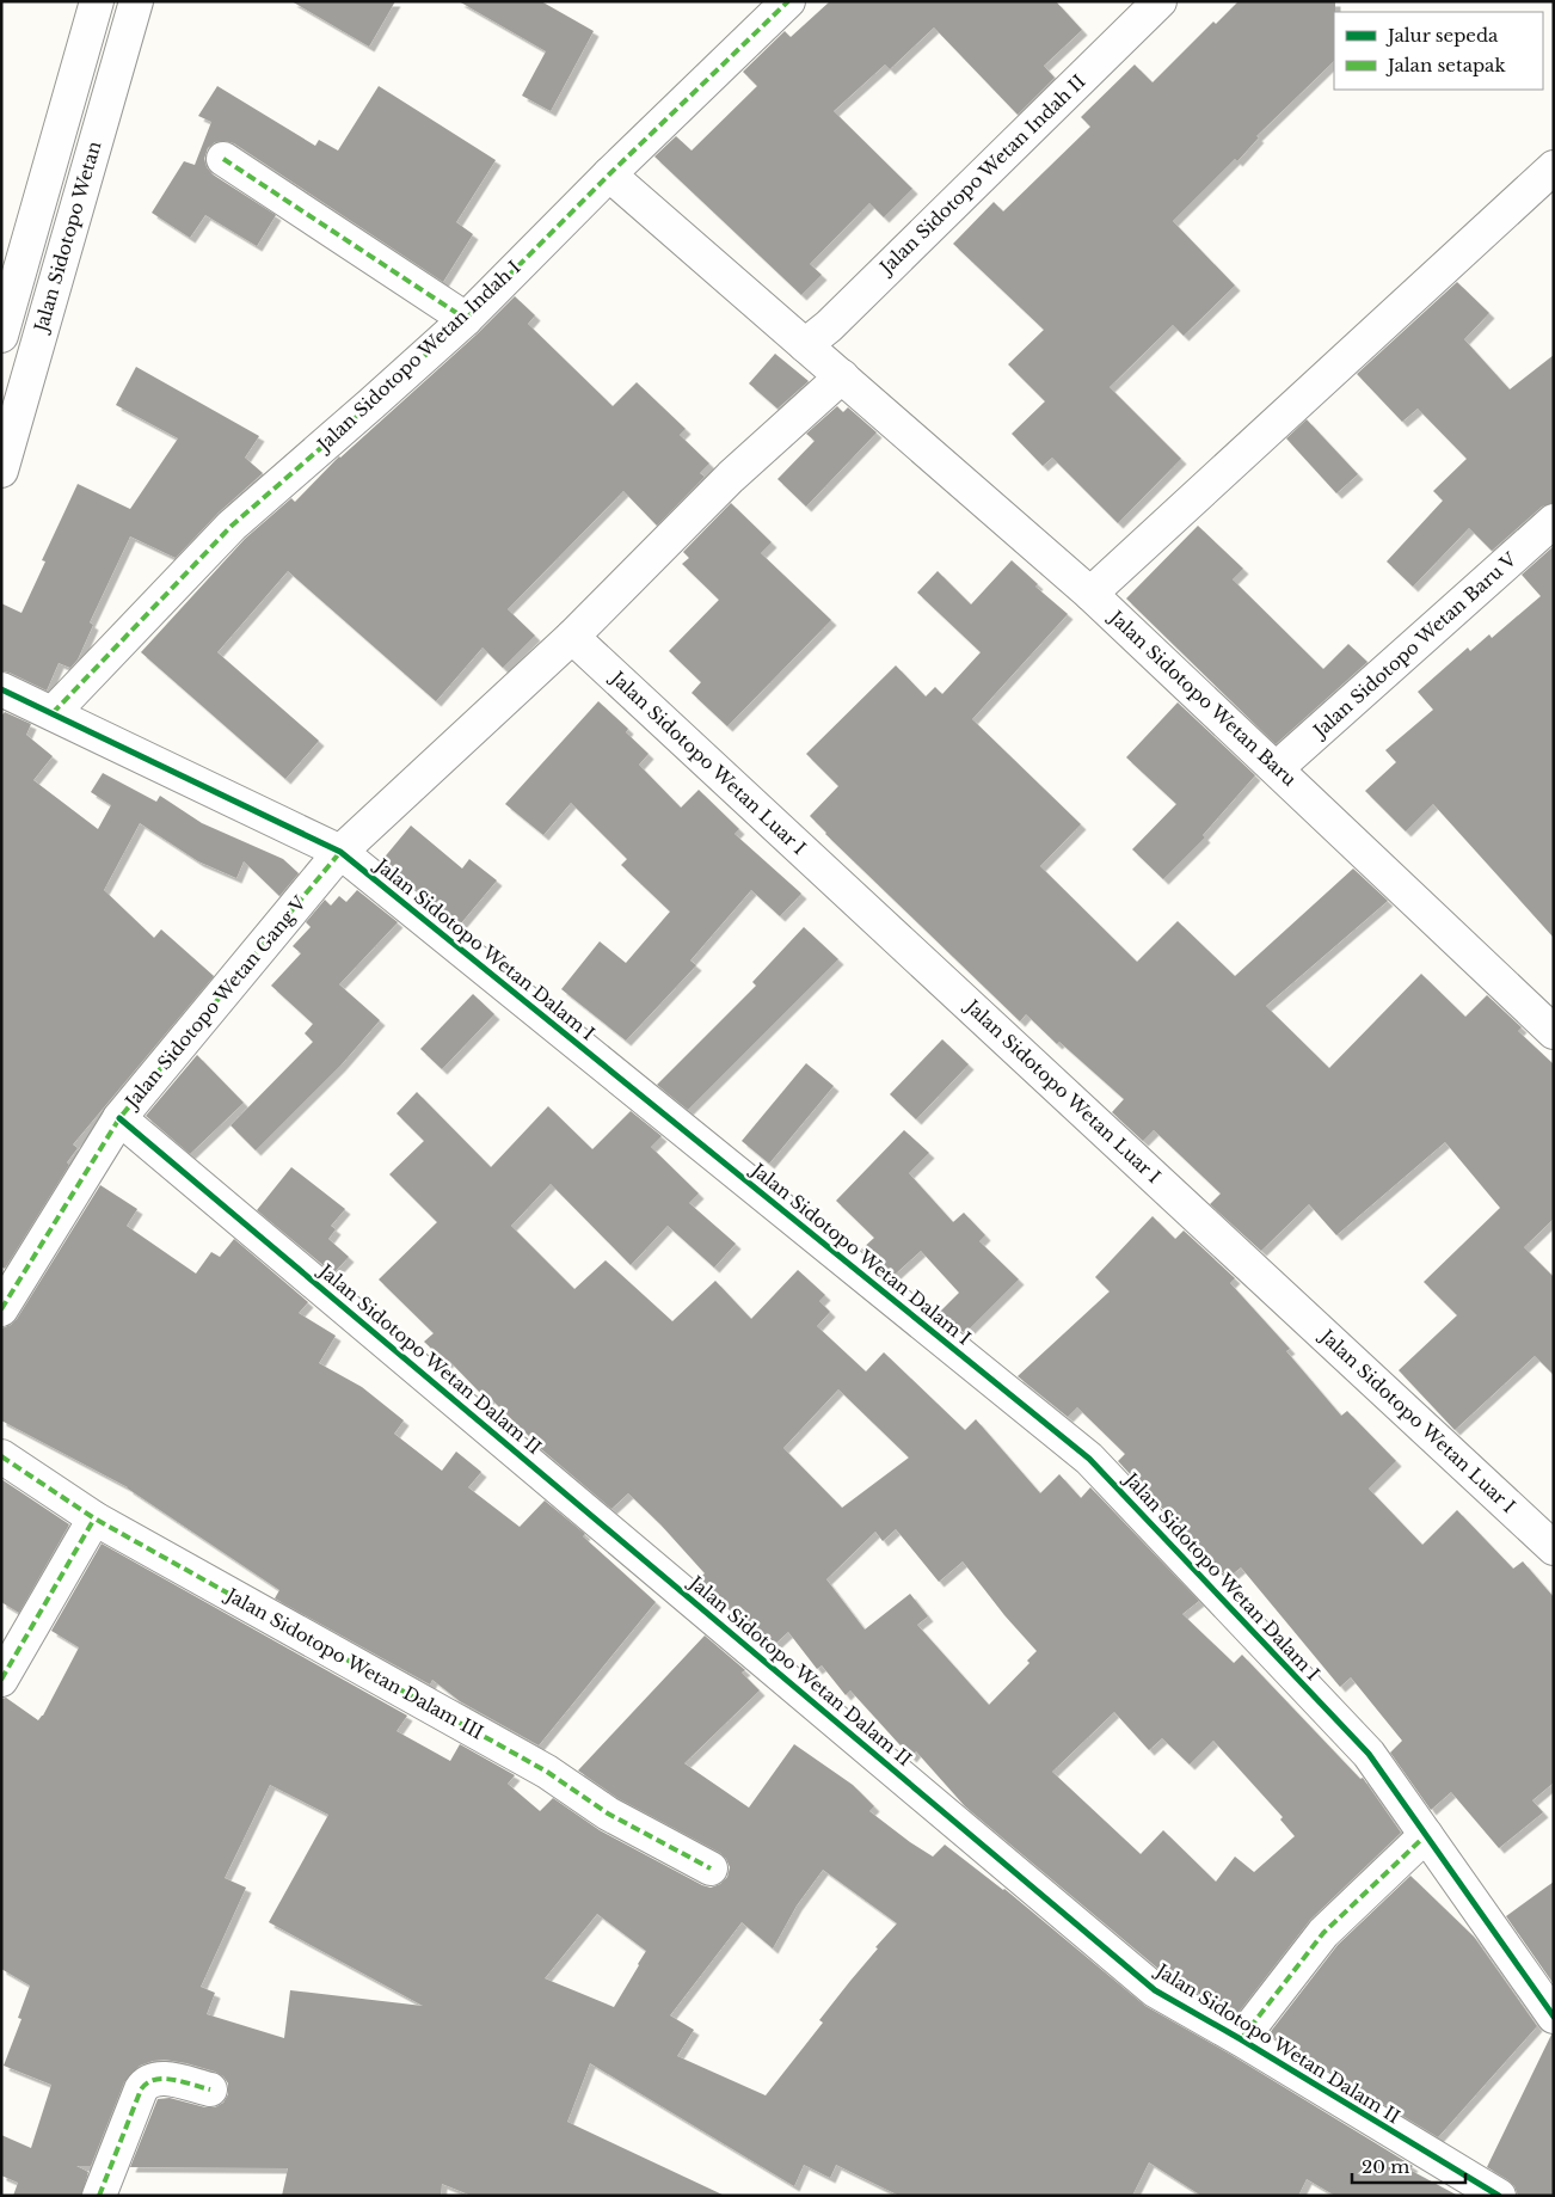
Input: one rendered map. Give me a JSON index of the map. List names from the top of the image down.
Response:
{
  "streets": {
    "street": [
      "Jalan Sidotopo Wetan Indah II",
      "Jalan Sidotopo Wetan",
      "Jalan Sidotopo Wetan Indah I",
      "Jalan Sidotopo Wetan Baru V",
      "Jalan Sidotopo Wetan Baru",
      "Jalan Sidotopo Wetan Luar I",
      "Jalan Sidotopo Wetan Dalam I",
      "Jalan Sidotopo Wetan Gang V",
      "Jalan Sidotopo Wetan Dalam II",
      "Jalan Sidotopo Wetan Dalam III"
    ]
  },
  "crossings": [
    ["Jalan Sidotopo Wetan Indah II", "Jalan Sidotopo Wetan Baru"],
    ["Jalan Sidotopo Wetan Indah I", "Jalan Sidotopo Wetan Baru"],
    ["Jalan Sidotopo Wetan Indah I", "Jalan Sidotopo Wetan Dalam I"],
    ["Jalan Sidotopo Wetan Baru V", "Jalan Sidotopo Wetan Baru"],
    ["Jalan Sidotopo Wetan Baru", "Jalan Sidotopo Wetan Gang V"],
    ["Jalan Sidotopo Wetan Luar I", "Jalan Sidotopo Wetan Gang V"],
    ["Jalan Sidotopo Wetan Dalam I", "Jalan Sidotopo Wetan Gang V"],
    ["Jalan Sidotopo Wetan Gang V", "Jalan Sidotopo Wetan Dalam II"]
  ],
  "legend": ["Jalur sepeda", "Jalan setapak"],
  "scale_bar": "20 m"
}
